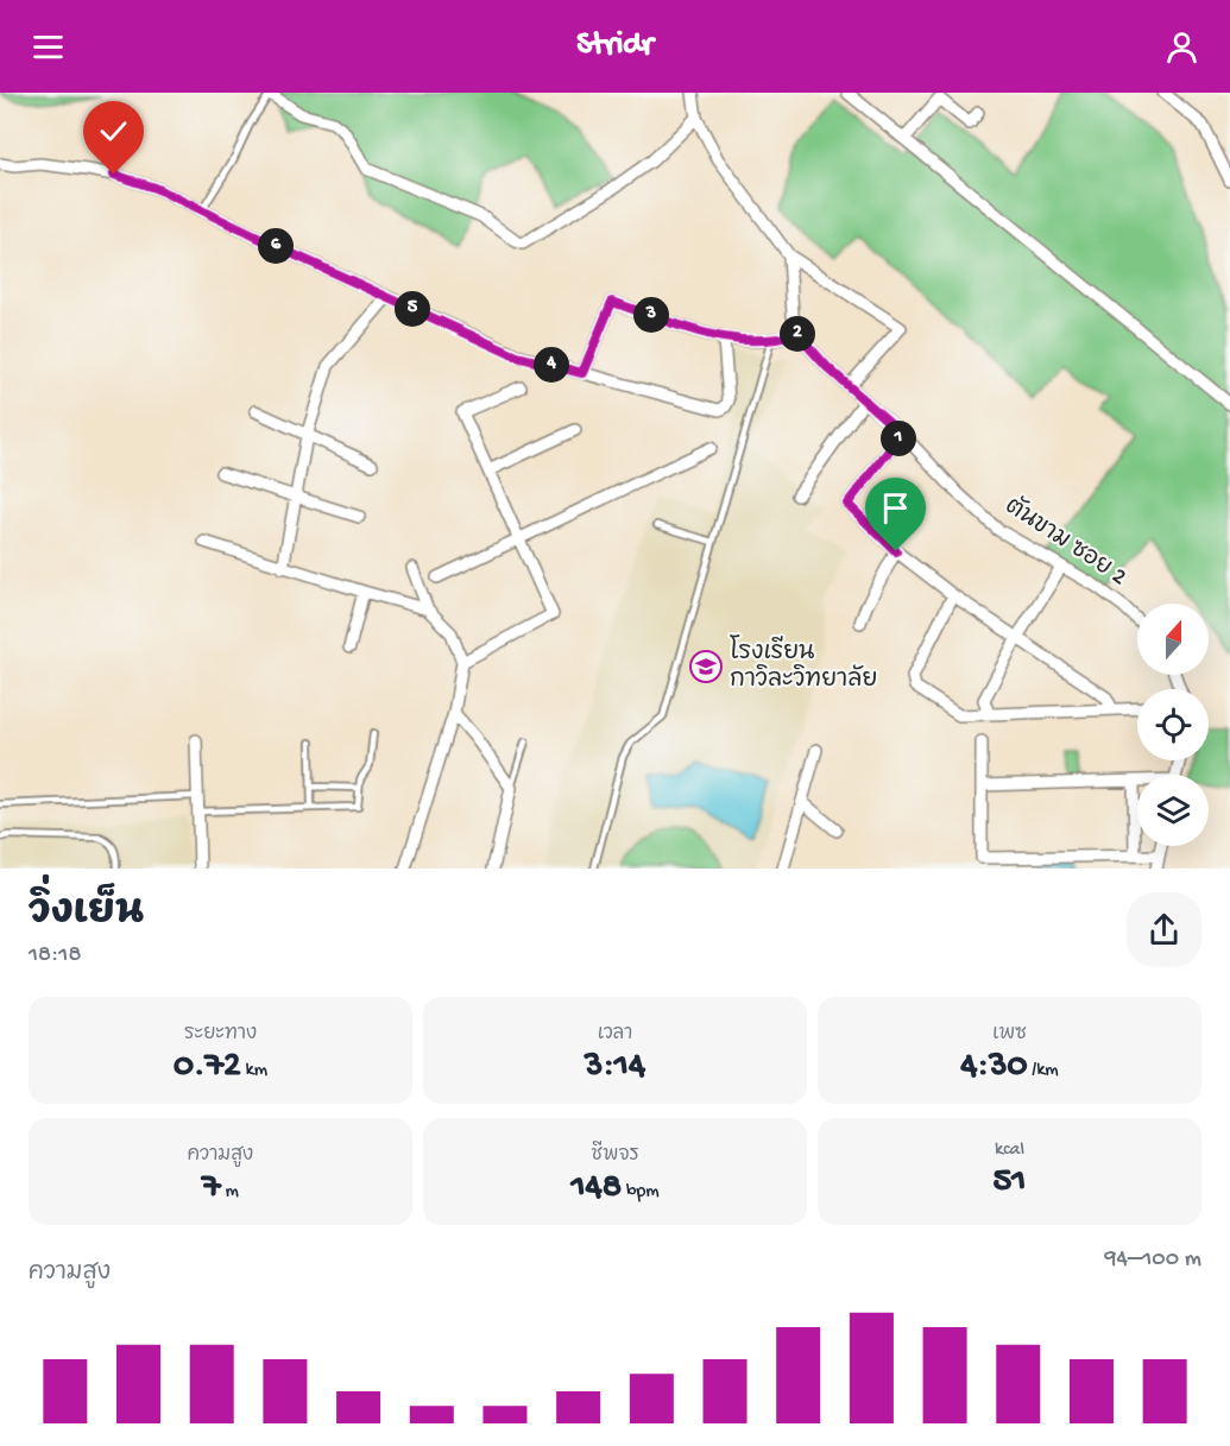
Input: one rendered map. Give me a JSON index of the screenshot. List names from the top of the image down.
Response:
{
  "streets": {
    "street": ["ตันขาม ซอย 2"]
  },
  "places": {
    "school or university": ["โรงเรียน กาวิละวิทยาลัย"]
  },
  "north": "top",
  "page": {
    "header": "Stridr",
    "pins": [
      "6",
      "5",
      "3",
      "2",
      "4",
      "1"
    ],
    "heading": ["วิ่งเย็น", "18:18"],
    "stats": [
      ["ระยะทาง", "0.72 km"],
      ["เวลา", "3:14"],
      ["เพซ", "4:30 /km"],
      ["ความสูง", "7 m"],
      ["ชีพจร", "148 bpm"],
      ["kcal", "51"]
    ],
    "chart": ["ความสูง", "94–100 m"]
  }
}
